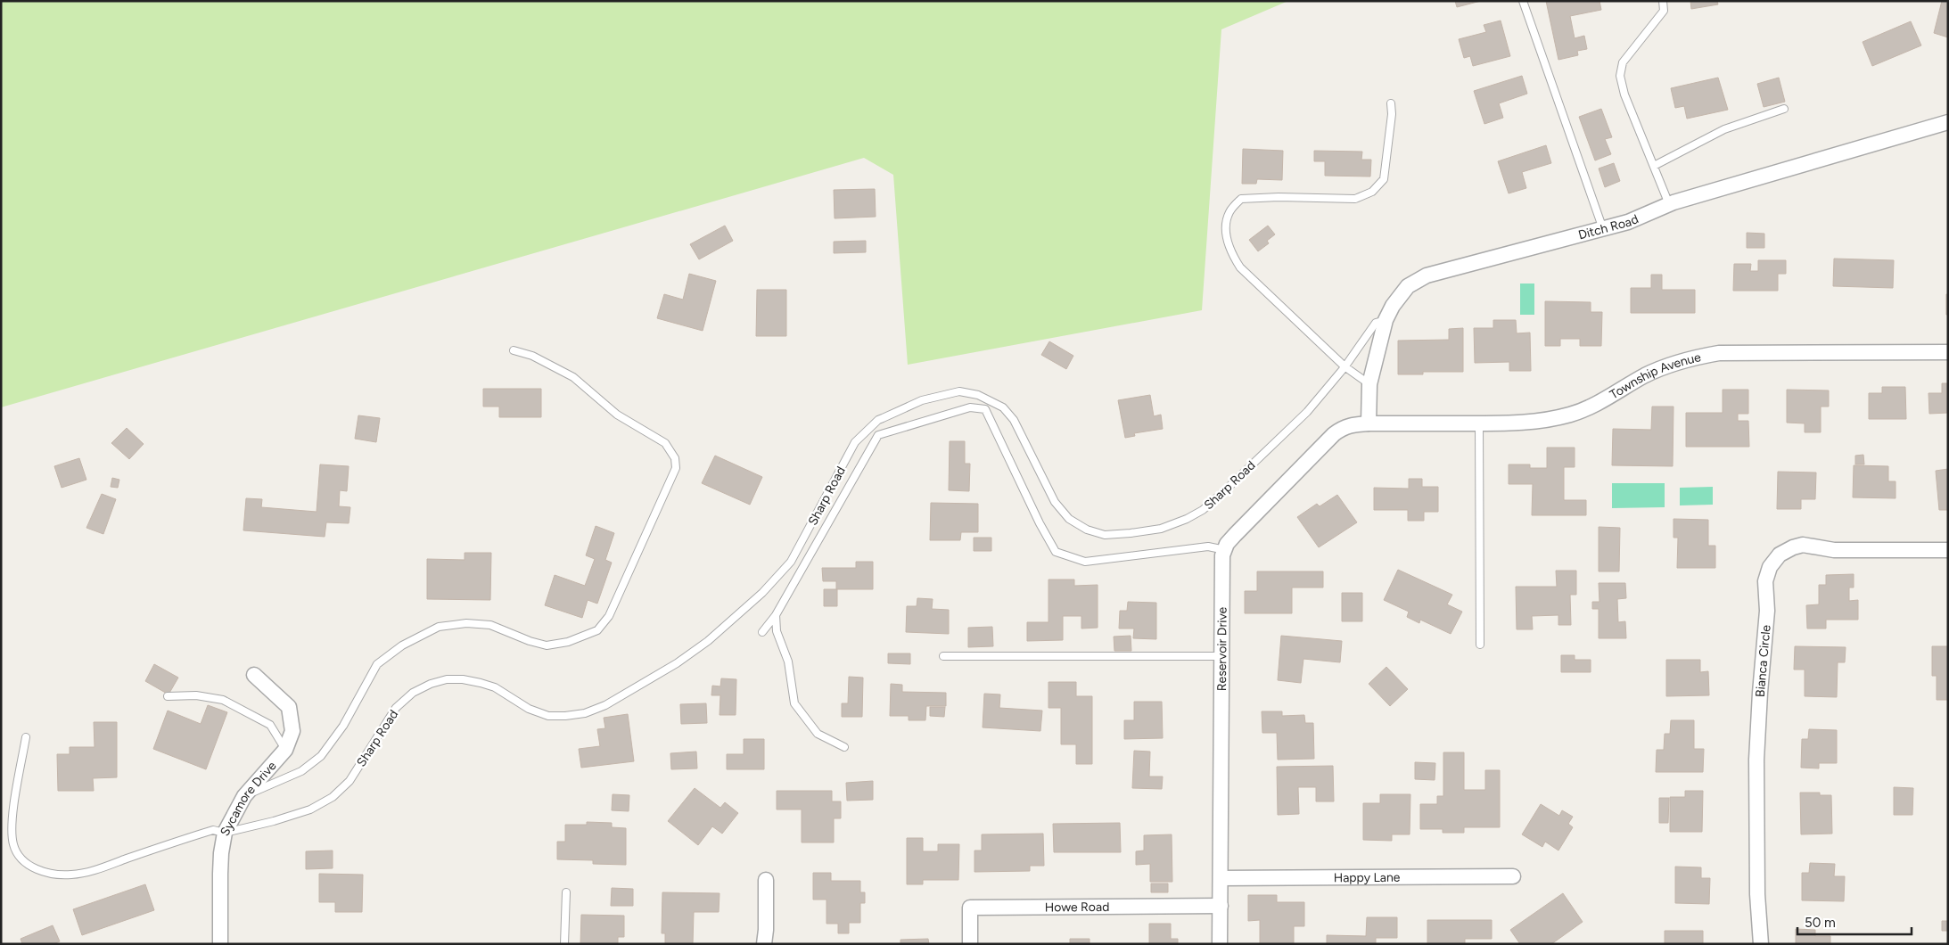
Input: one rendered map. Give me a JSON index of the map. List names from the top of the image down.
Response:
{
  "streets": {
    "street": [
      "Ditch Road",
      "Township Avenue",
      "Reservoir Drive",
      "Bianca Circle",
      "Sycamore Drive",
      "Happy Lane",
      "Howe Road"
    ],
    "lane": ["Sharp Road"]
  },
  "crossings": [
    ["Ditch Road", "Township Avenue"],
    ["Ditch Road", "Sharp Road"],
    ["Ditch Road", "Reservoir Drive"],
    ["Township Avenue", "Reservoir Drive"],
    ["Sharp Road", "Sycamore Drive"],
    ["Reservoir Drive", "Happy Lane"],
    ["Reservoir Drive", "Howe Road"]
  ],
  "scale_bar": "50 m"
}
